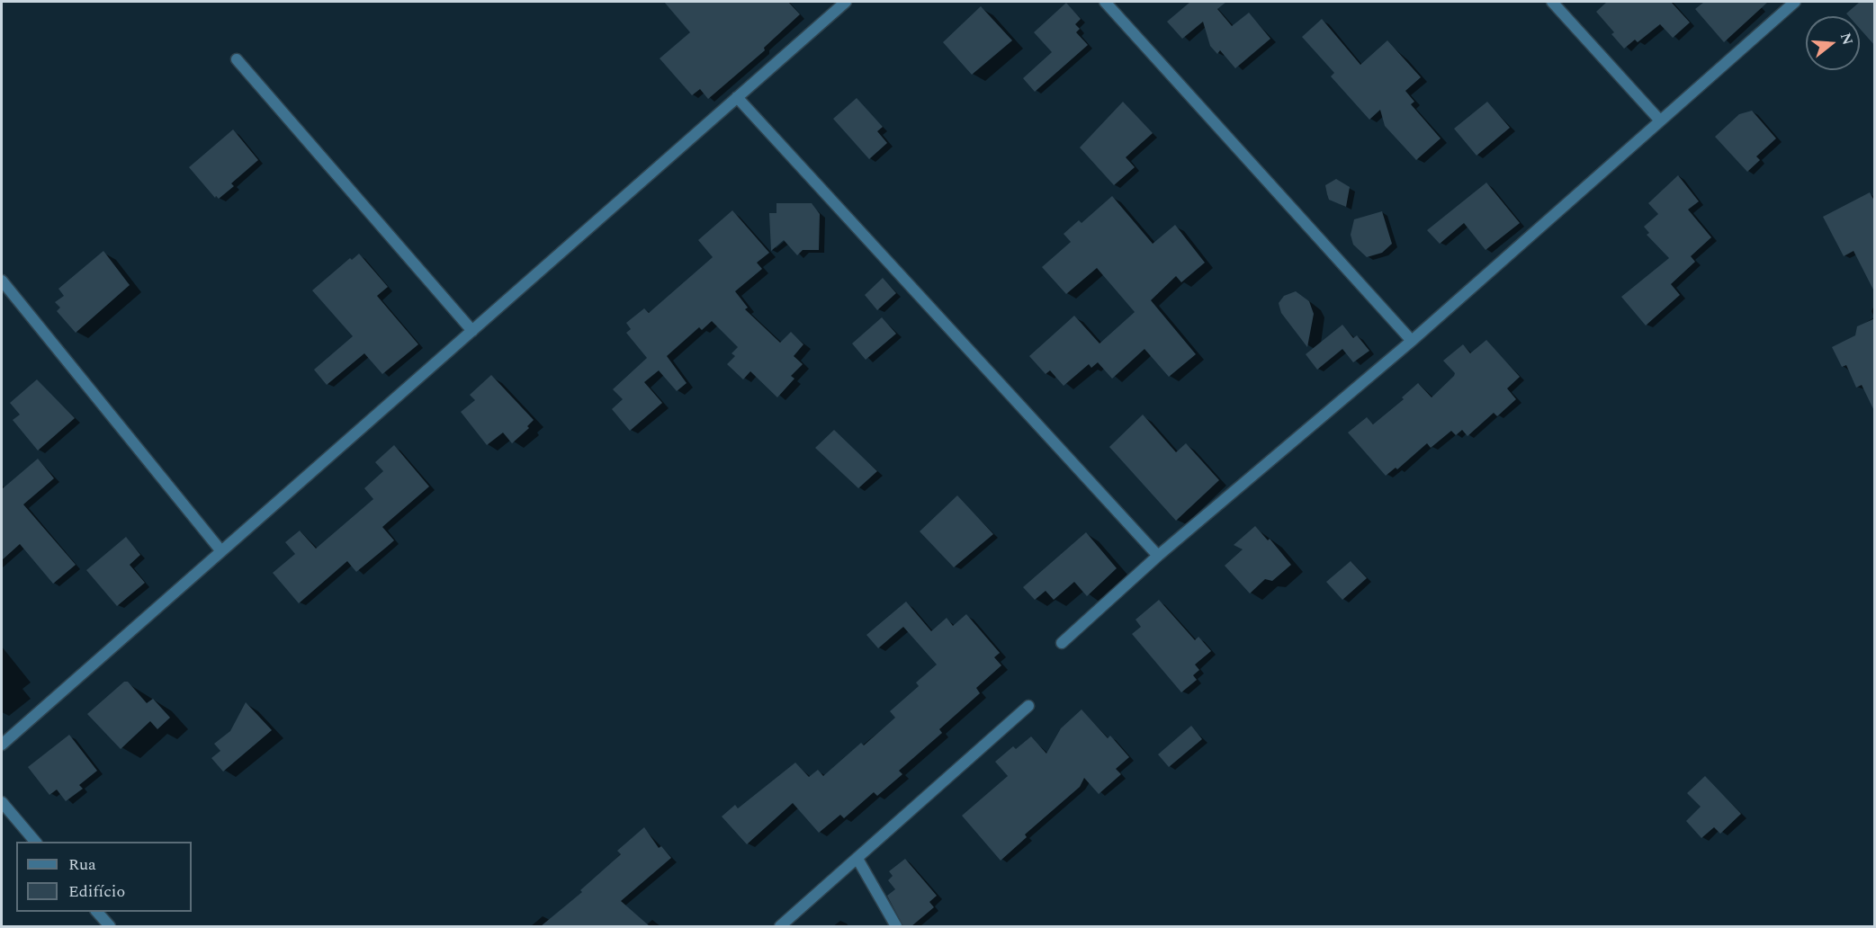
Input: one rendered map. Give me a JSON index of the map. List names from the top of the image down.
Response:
{
  "legend": ["Rua", "Edifício"],
  "north": "right"
}
